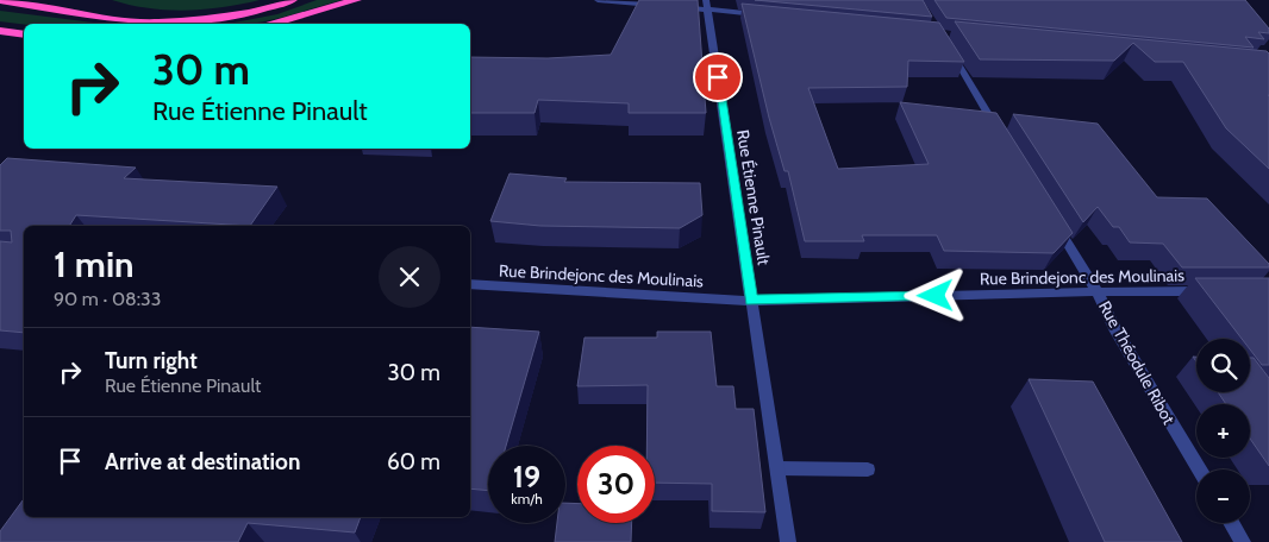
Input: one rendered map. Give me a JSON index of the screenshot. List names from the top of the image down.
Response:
{
  "streets": {
    "street": ["Rue Étienne Pinault", "Rue Brindejonc des Moulinais", "Rue Théodule Ribot"]
  },
  "crossings": [
    ["Rue Étienne Pinault", "Rue Brindejonc des Moulinais"],
    ["Rue Brindejonc des Moulinais", "Rue Théodule Ribot"]
  ],
  "page": {
    "turn": ["30 m", "Rue Étienne Pinault"],
    "heading": ["1 min", "90 m · 08:33"],
    "list": [
      {
        "name": "Turn right",
        "note": "Rue Étienne Pinault",
        "value": "30 m"
      },
      {
        "name": "Arrive at destination",
        "value": "60 m"
      }
    ],
    "map_buttons": ["+", "−"],
    "speed": "19 km/h",
    "limit": "30"
  }
}
